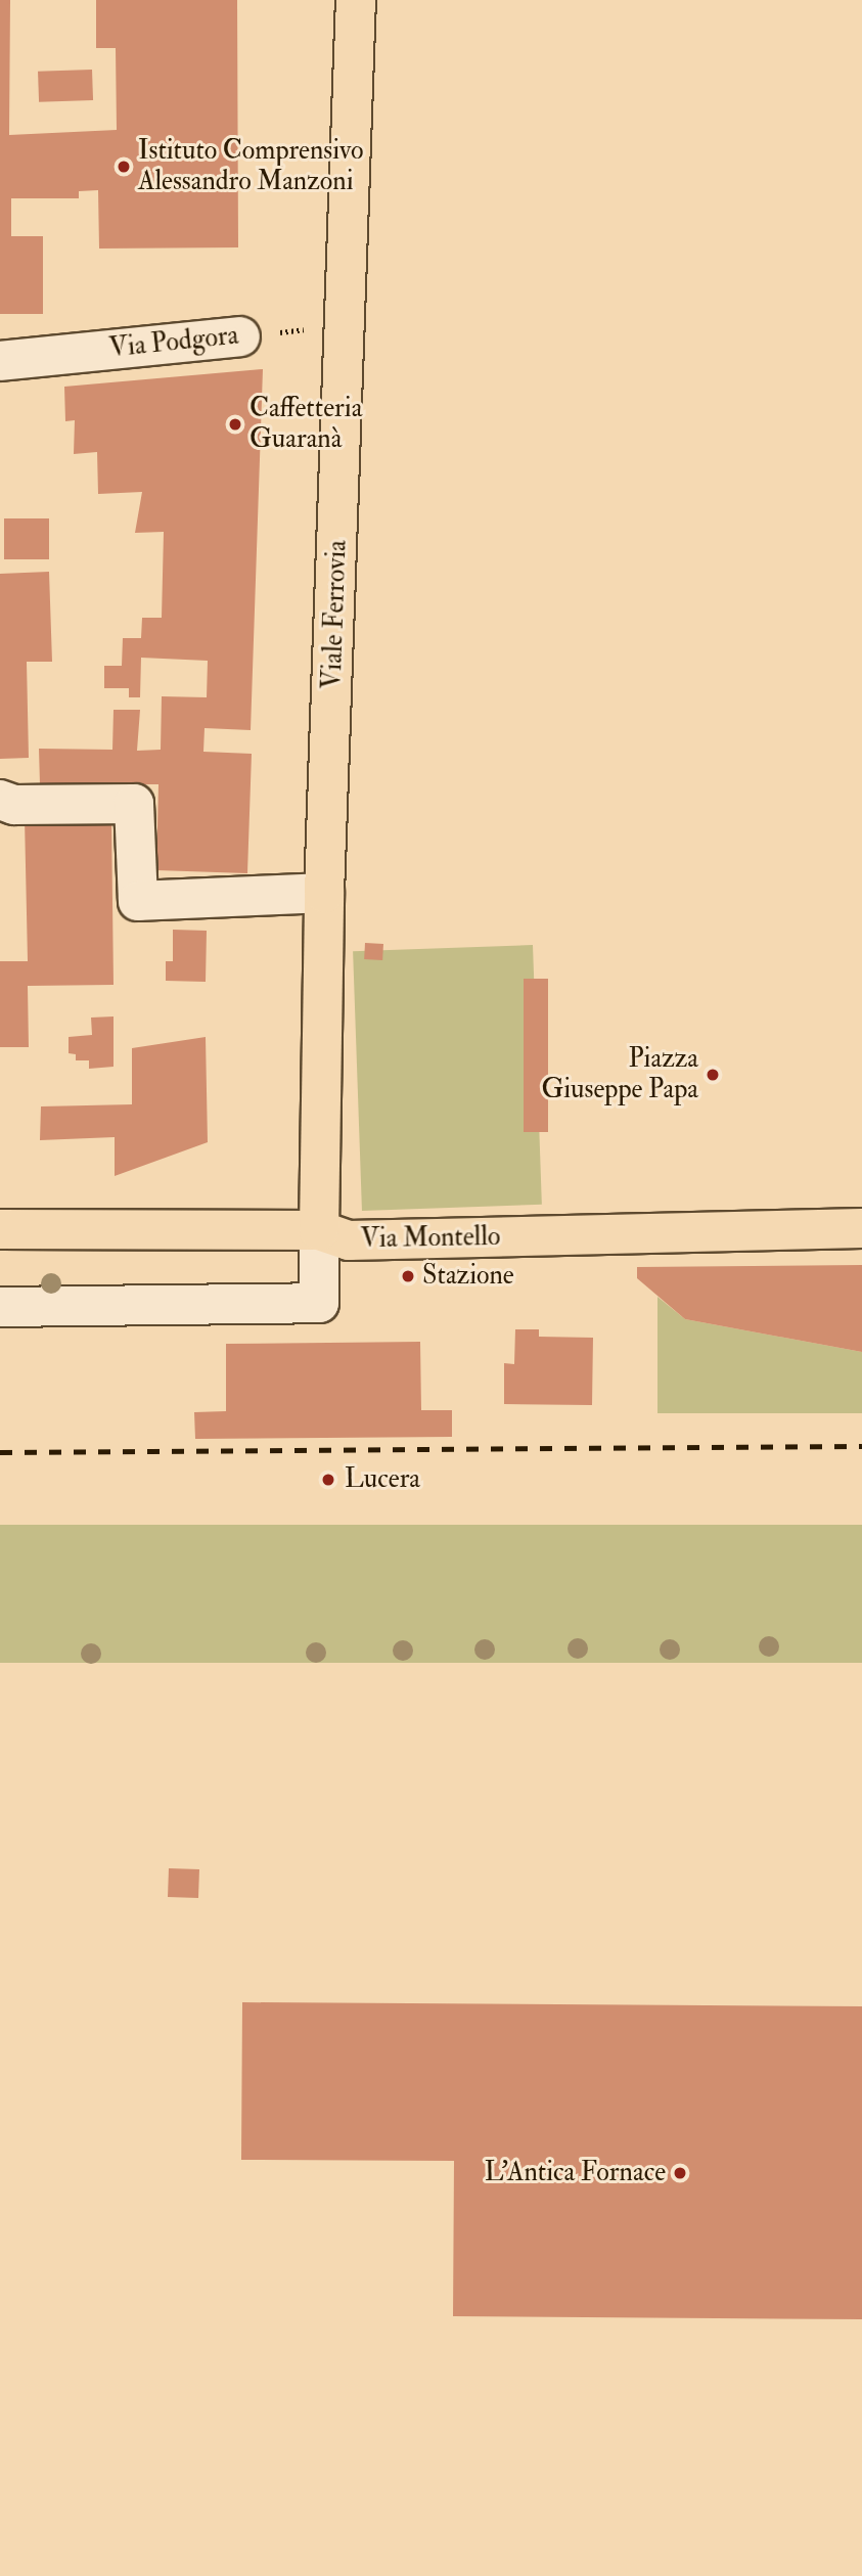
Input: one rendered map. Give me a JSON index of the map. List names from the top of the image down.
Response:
{
  "streets": {
    "main road": ["Viale Ferrovia", "Via Montello"],
    "street": ["Via Podgora"]
  },
  "crossings": [
    ["Via Podgora", "Viale Ferrovia"],
    ["Viale Ferrovia", "Via Montello"]
  ],
  "places": [
    "Istituto Comprensivo Alessandro Manzoni",
    "Caffetteria Guaranà",
    "Piazza Giuseppe Papa",
    "Stazione",
    "Lucera",
    "L'Antica Fornace"
  ]
}
